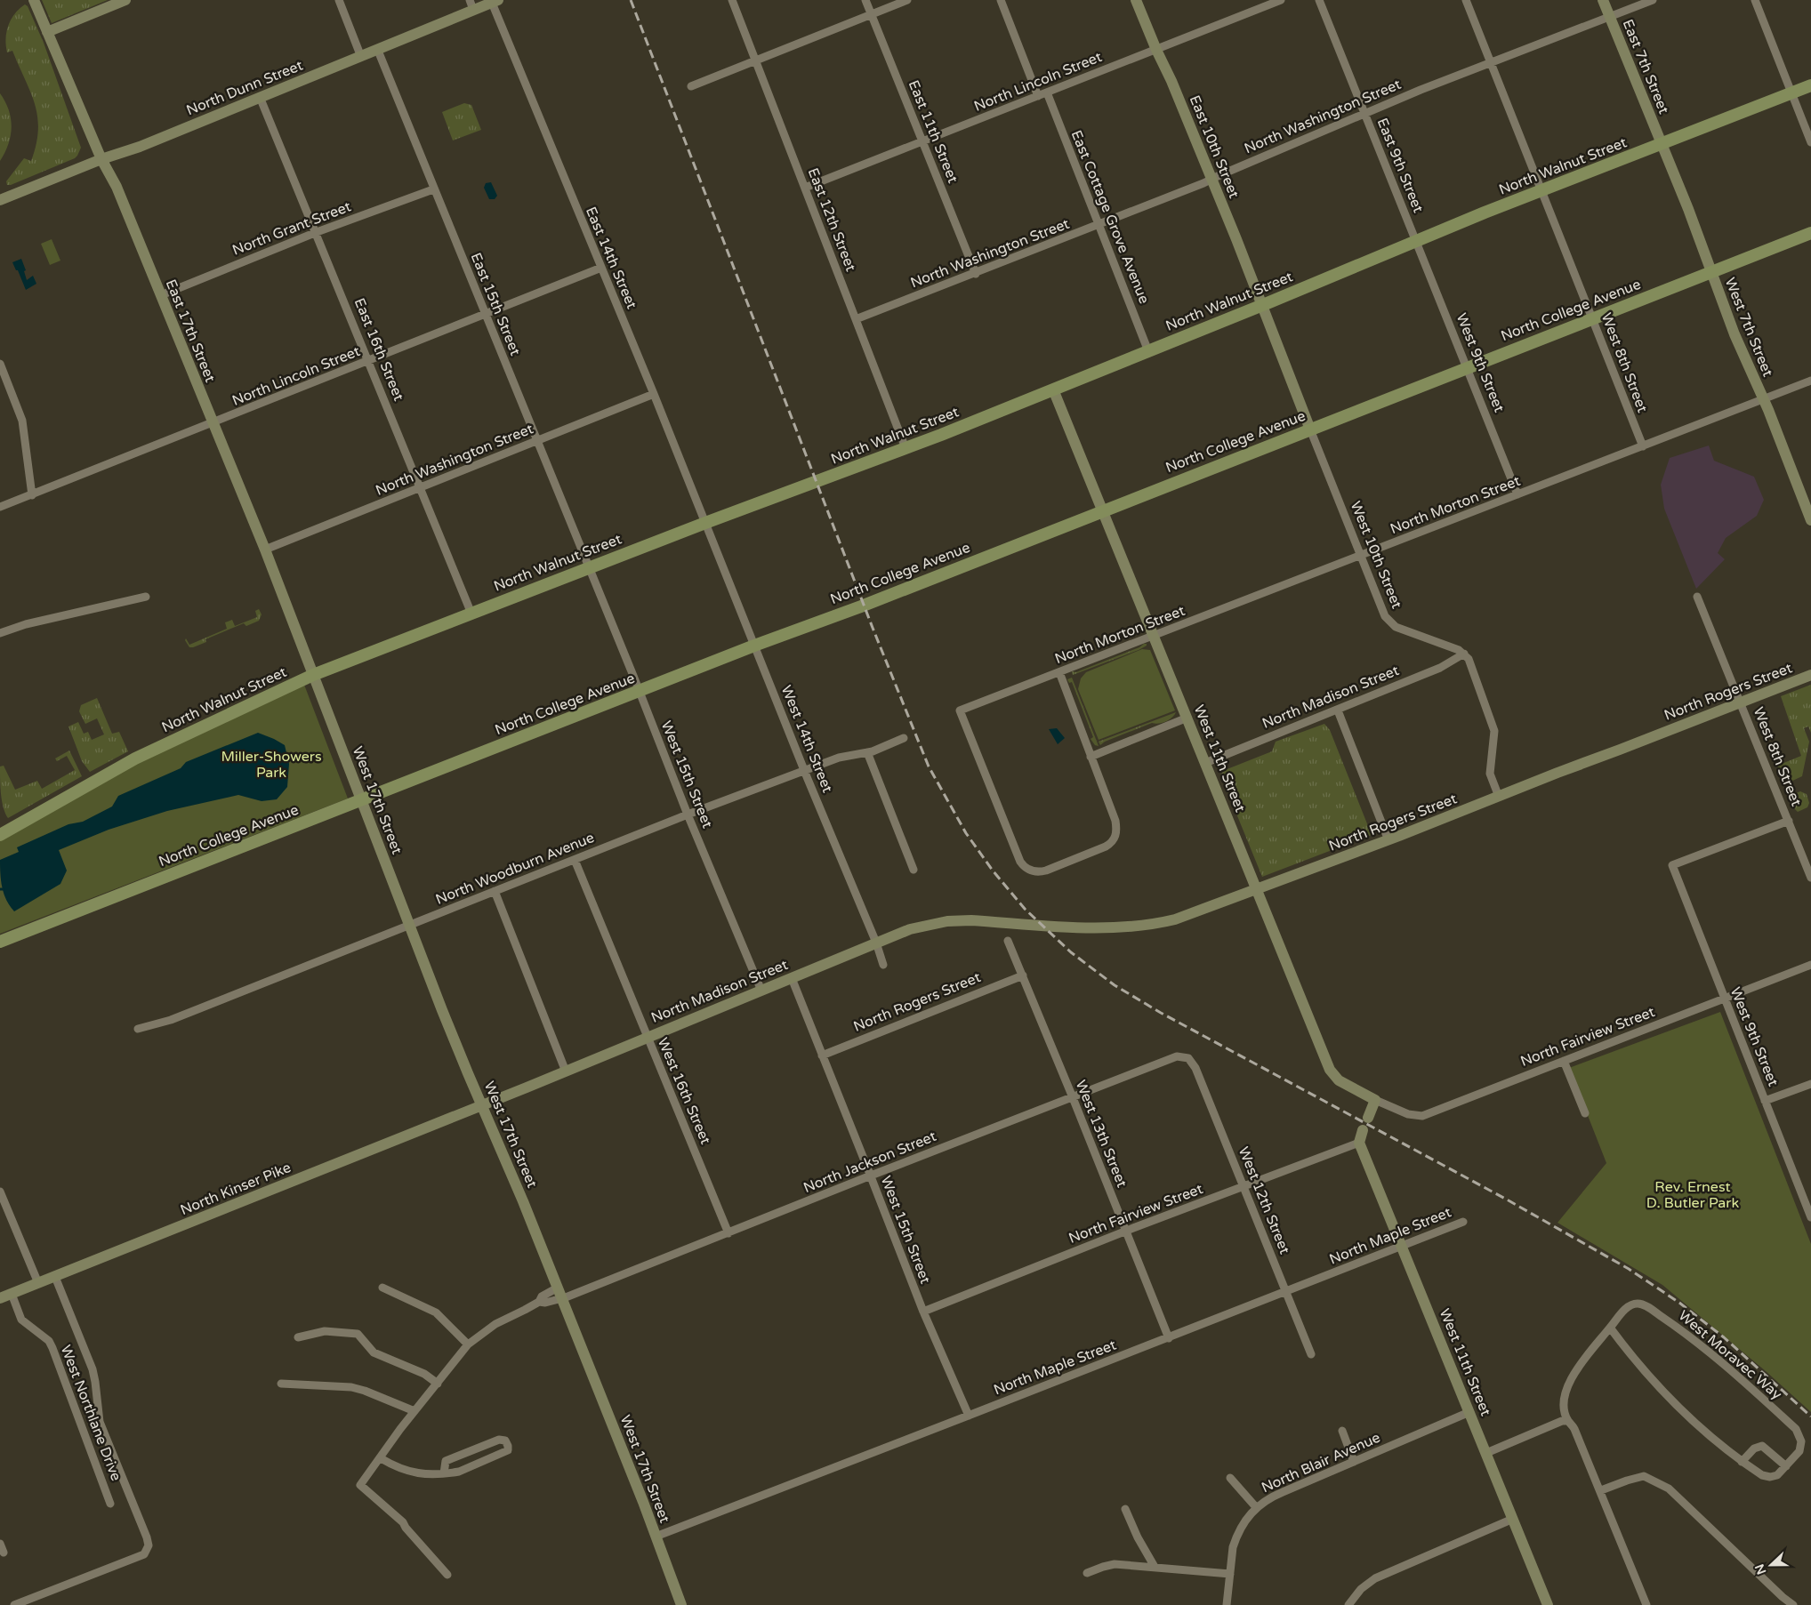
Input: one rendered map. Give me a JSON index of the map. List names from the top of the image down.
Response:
{
  "streets": {
    "main road": ["North Walnut Street", "North College Avenue"],
    "street": [
      "East 7th Street",
      "North Lincoln Street",
      "North Dunn Street",
      "North Washington Street",
      "East 11th Street",
      "East 10th Street",
      "East 9th Street",
      "East Cottage Grove Avenue",
      "East 12th Street",
      "North Grant Street",
      "East 14th Street",
      "East 15th Street",
      "West 7th Street",
      "East 17th Street",
      "East 16th Street",
      "West 9th Street",
      "West 8th Street",
      "North Morton Street",
      "West 10th Street",
      "North Rogers Street",
      "North Madison Street",
      "West 14th Street",
      "West 11th Street",
      "West 15th Street",
      "West 17th Street",
      "North Woodburn Avenue",
      "North Fairview Street",
      "West 16th Street",
      "West 13th Street",
      "North Jackson Street",
      "North Kinser Pike",
      "West 12th Street",
      "North Maple Street",
      "West Moravec Way",
      "West Northlane Drive",
      "North Blair Avenue"
    ]
  },
  "crossings": [
    ["East 7th Street", "North Washington Street"],
    ["East 7th Street", "North Walnut Street"],
    ["East 7th Street", "West 7th Street"],
    ["North Lincoln Street", "East 11th Street"],
    ["North Lincoln Street", "East 10th Street"],
    ["North Lincoln Street", "East Cottage Grove Avenue"],
    ["North Lincoln Street", "East 12th Street"],
    ["North Lincoln Street", "East 14th Street"],
    ["North Lincoln Street", "East 15th Street"],
    ["North Lincoln Street", "East 17th Street"],
    ["North Lincoln Street", "East 16th Street"],
    ["North Dunn Street", "East 14th Street"],
    ["North Dunn Street", "East 15th Street"],
    ["North Dunn Street", "East 17th Street"],
    ["North Dunn Street", "East 16th Street"],
    ["North Washington Street", "East 11th Street"],
    ["North Washington Street", "East 10th Street"],
    ["North Washington Street", "East 9th Street"],
    ["North Washington Street", "East Cottage Grove Avenue"],
    ["North Washington Street", "East 12th Street"],
    ["North Washington Street", "East 14th Street"],
    ["North Washington Street", "East 15th Street"],
    ["North Washington Street", "East 17th Street"],
    ["North Washington Street", "East 16th Street"],
    ["North Washington Street", "West 8th Street"],
    ["East 10th Street", "North Walnut Street"],
    ["East 10th Street", "West 10th Street"],
    ["East 9th Street", "North Walnut Street"],
    ["East 9th Street", "West 9th Street"],
    ["North Walnut Street", "East Cottage Grove Avenue"],
    ["North Walnut Street", "East 12th Street"],
    ["North Walnut Street", "East 14th Street"],
    ["North Walnut Street", "East 15th Street"],
    ["North Walnut Street", "West 7th Street"],
    ["North Walnut Street", "East 17th Street"],
    ["North Walnut Street", "East 16th Street"],
    ["North Walnut Street", "West 9th Street"],
    ["North Walnut Street", "West 8th Street"],
    ["North Walnut Street", "West 10th Street"],
    ["North Walnut Street", "West 14th Street"],
    ["North Walnut Street", "West 11th Street"],
    ["North Walnut Street", "West 15th Street"],
    ["North Walnut Street", "West 17th Street"],
    ["North Grant Street", "East 15th Street"],
    ["North Grant Street", "East 17th Street"],
    ["North Grant Street", "East 16th Street"],
    ["East 14th Street", "West 14th Street"],
    ["East 15th Street", "West 15th Street"],
    ["North College Avenue", "West 7th Street"],
    ["North College Avenue", "West 9th Street"],
    ["North College Avenue", "West 8th Street"],
    ["North College Avenue", "West 10th Street"],
    ["North College Avenue", "West 14th Street"],
    ["North College Avenue", "West 11th Street"],
    ["North College Avenue", "West 15th Street"],
    ["North College Avenue", "West 17th Street"],
    ["West 7th Street", "North Morton Street"],
    ["East 17th Street", "West 17th Street"],
    ["West 9th Street", "West 8th Street"],
    ["West 9th Street", "North Morton Street"],
    ["West 9th Street", "North Fairview Street"],
    ["West 8th Street", "North Morton Street"],
    ["West 8th Street", "North Rogers Street"],
    ["North Morton Street", "West 10th Street"],
    ["North Morton Street", "West 11th Street"],
    ["West 10th Street", "North Madison Street"],
    ["North Rogers Street", "North Madison Street"],
    ["North Rogers Street", "West 11th Street"],
    ["North Rogers Street", "West 15th Street"],
    ["North Rogers Street", "West 13th Street"],
    ["North Madison Street", "West 14th Street"],
    ["North Madison Street", "West 11th Street"],
    ["North Madison Street", "West 15th Street"],
    ["North Madison Street", "West 17th Street"],
    ["North Madison Street", "West 16th Street"],
    ["North Madison Street", "North Kinser Pike"],
    ["West 14th Street", "North Woodburn Avenue"],
    ["West 11th Street", "North Fairview Street"],
    ["West 11th Street", "North Maple Street"],
    ["West 11th Street", "North Blair Avenue"],
    ["West 15th Street", "North Woodburn Avenue"],
    ["West 15th Street", "North Fairview Street"],
    ["West 15th Street", "North Jackson Street"],
    ["West 15th Street", "North Maple Street"],
    ["West 17th Street", "North Woodburn Avenue"],
    ["West 17th Street", "North Jackson Street"],
    ["West 17th Street", "North Kinser Pike"],
    ["West 17th Street", "North Maple Street"],
    ["North Woodburn Avenue", "West 16th Street"],
    ["North Fairview Street", "West 13th Street"],
    ["North Fairview Street", "West 12th Street"],
    ["West 16th Street", "North Jackson Street"],
    ["West 13th Street", "North Jackson Street"],
    ["West 13th Street", "North Maple Street"],
    ["North Jackson Street", "West 12th Street"],
    ["North Kinser Pike", "West Northlane Drive"],
    ["West 12th Street", "North Maple Street"]
  ],
  "parks": ["Miller-Showers Park", "Rev. Ernest D. Butler Park"],
  "north": "left"
}
